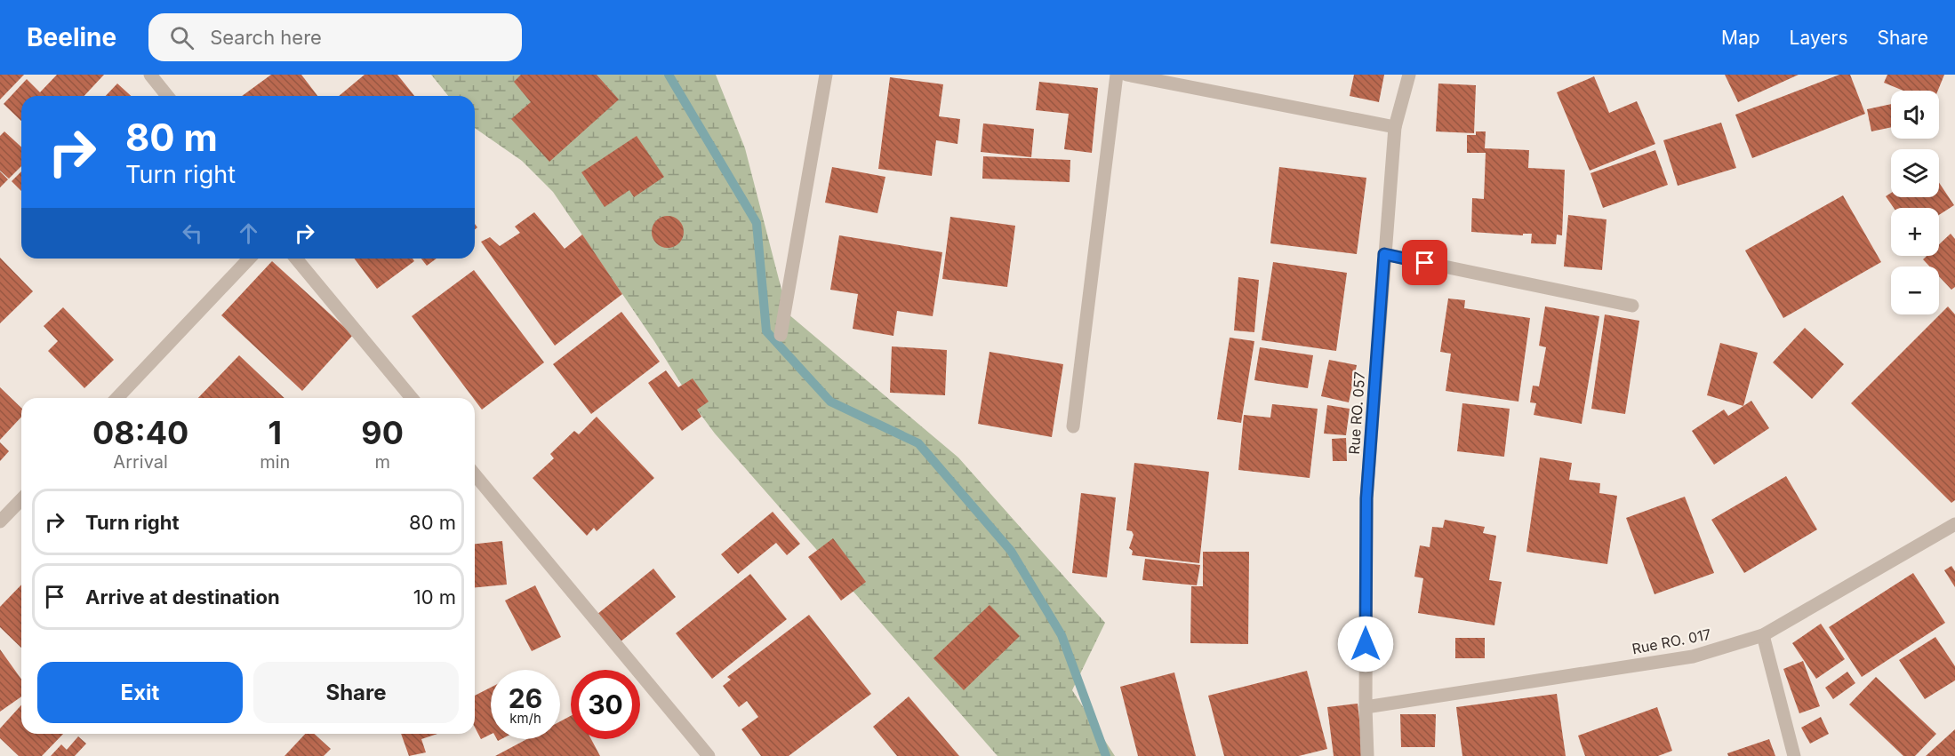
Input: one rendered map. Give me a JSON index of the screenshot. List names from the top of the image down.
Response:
{
  "streets": {
    "street": ["Rue RO. 057", "Rue RO. 017"]
  },
  "crossings": [
    ["Rue RO. 057", "Rue RO. 017"]
  ],
  "page": {
    "header": "Beeline",
    "search": "Search here",
    "nav": ["Map", "Layers", "Share"],
    "map_buttons": ["+", "−"],
    "turn": ["80 m", "Turn right"],
    "eta": [
      "08:40",
      "Arrival",
      "1",
      "min",
      "90",
      "m"
    ],
    "list": [
      {
        "name": "Turn right",
        "value": "80 m"
      },
      {
        "name": "Arrive at destination",
        "value": "10 m"
      }
    ],
    "buttons": ["Exit", "Share"],
    "speed": "26 km/h",
    "limit": "30"
  }
}
